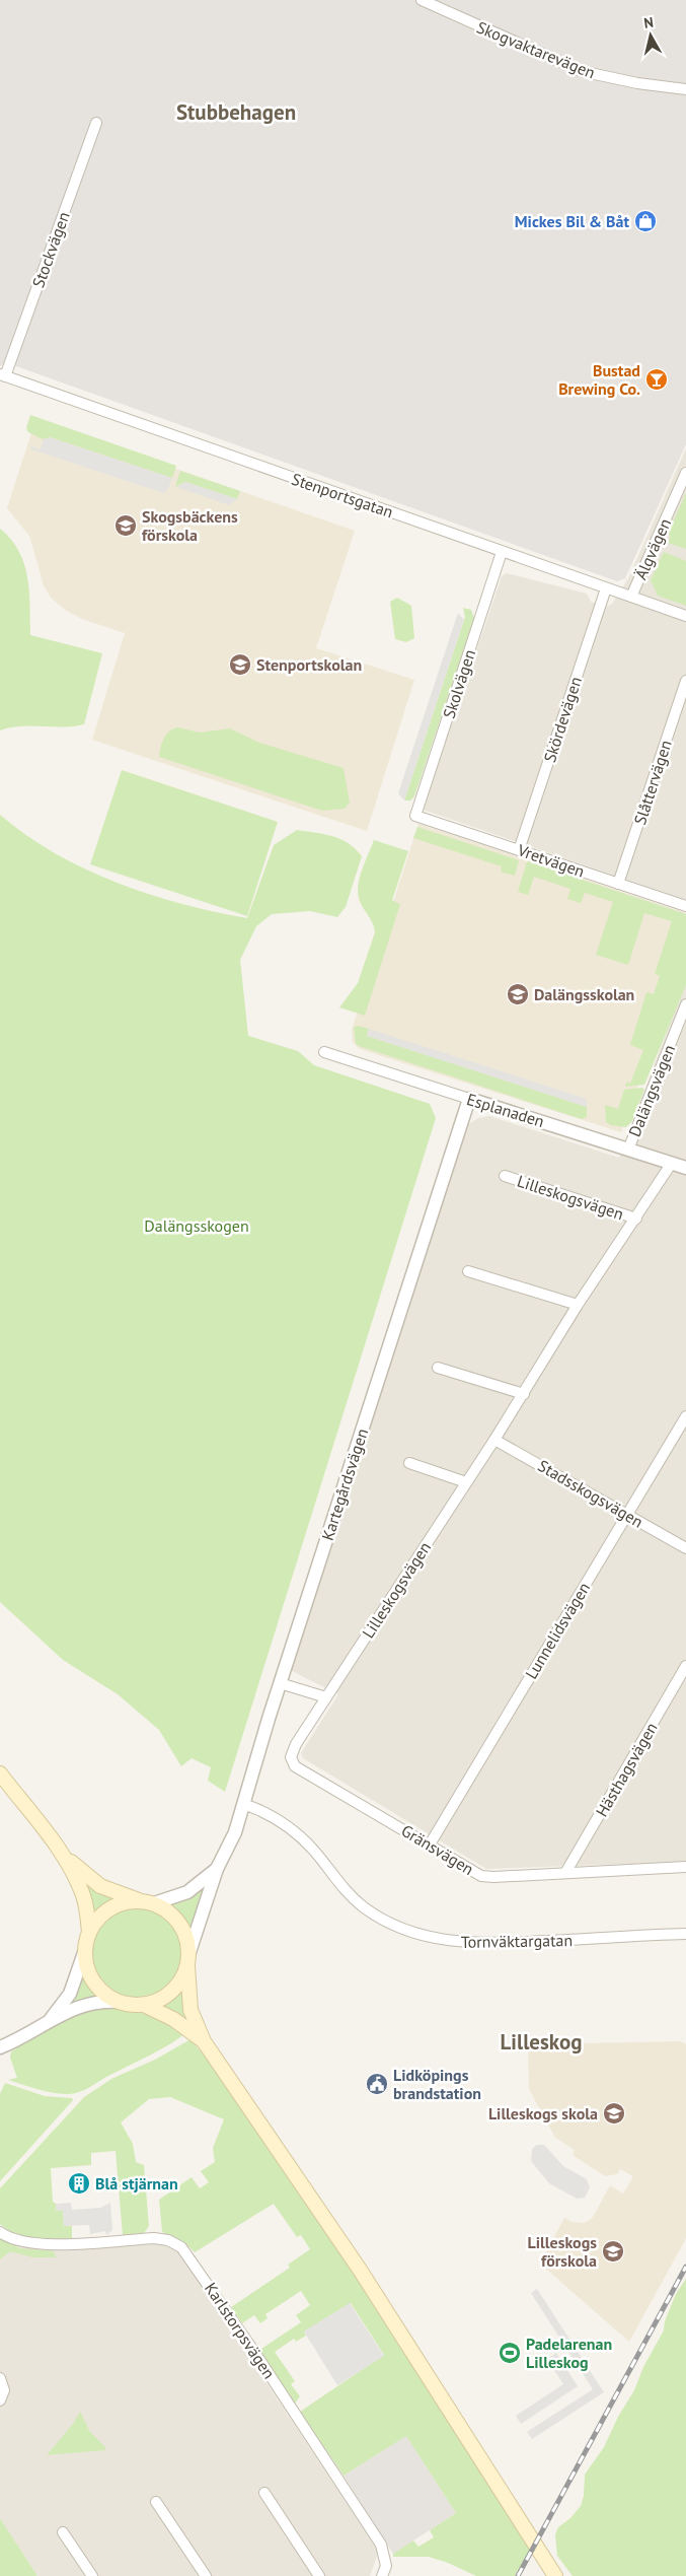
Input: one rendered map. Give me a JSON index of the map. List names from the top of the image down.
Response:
{
  "streets": {
    "street": [
      "Skogvaktarevägen",
      "Stockvägen",
      "Stenportsgatan",
      "Älgvägen",
      "Skolvägen",
      "Skördevägen",
      "Slåttervägen",
      "Vretvägen",
      "Dalängsvägen",
      "Esplanaden",
      "Lilleskogsvägen",
      "Kartegårdsvägen",
      "Stadsskogsvägen",
      "Lunnelidsvägen",
      "Hästhagsvägen",
      "Gränsvägen",
      "Tornväktargatan",
      "Karlstorpsvägen"
    ]
  },
  "crossings": [
    ["Stockvägen", "Stenportsgatan"],
    ["Stenportsgatan", "Älgvägen"],
    ["Stenportsgatan", "Skolvägen"],
    ["Stenportsgatan", "Skördevägen"],
    ["Skolvägen", "Vretvägen"],
    ["Skördevägen", "Vretvägen"],
    ["Slåttervägen", "Vretvägen"],
    ["Dalängsvägen", "Esplanaden"],
    ["Esplanaden", "Lilleskogsvägen"],
    ["Esplanaden", "Kartegårdsvägen"],
    ["Lilleskogsvägen", "Stadsskogsvägen"],
    ["Lilleskogsvägen", "Gränsvägen"],
    ["Kartegårdsvägen", "Tornväktargatan"],
    ["Stadsskogsvägen", "Lunnelidsvägen"],
    ["Lunnelidsvägen", "Gränsvägen"],
    ["Hästhagsvägen", "Gränsvägen"]
  ],
  "districts": ["Stubbehagen", "Lilleskog"],
  "parks": ["Dalängsskogen"],
  "places": {
    "shop": ["Mickes Bil & Båt"],
    "bar": ["Bustad Brewing Co."],
    "school or university": [
      "Skogsbäckens förskola",
      "Stenportskolan",
      "Dalängsskolan",
      "Lilleskogs skola",
      "Lilleskogs förskola"
    ],
    "public building": ["Lidköpings brandstation"],
    "building": ["Blå stjärnan"],
    "sports": ["Padelarenan Lilleskog"]
  },
  "north": "top"
}
